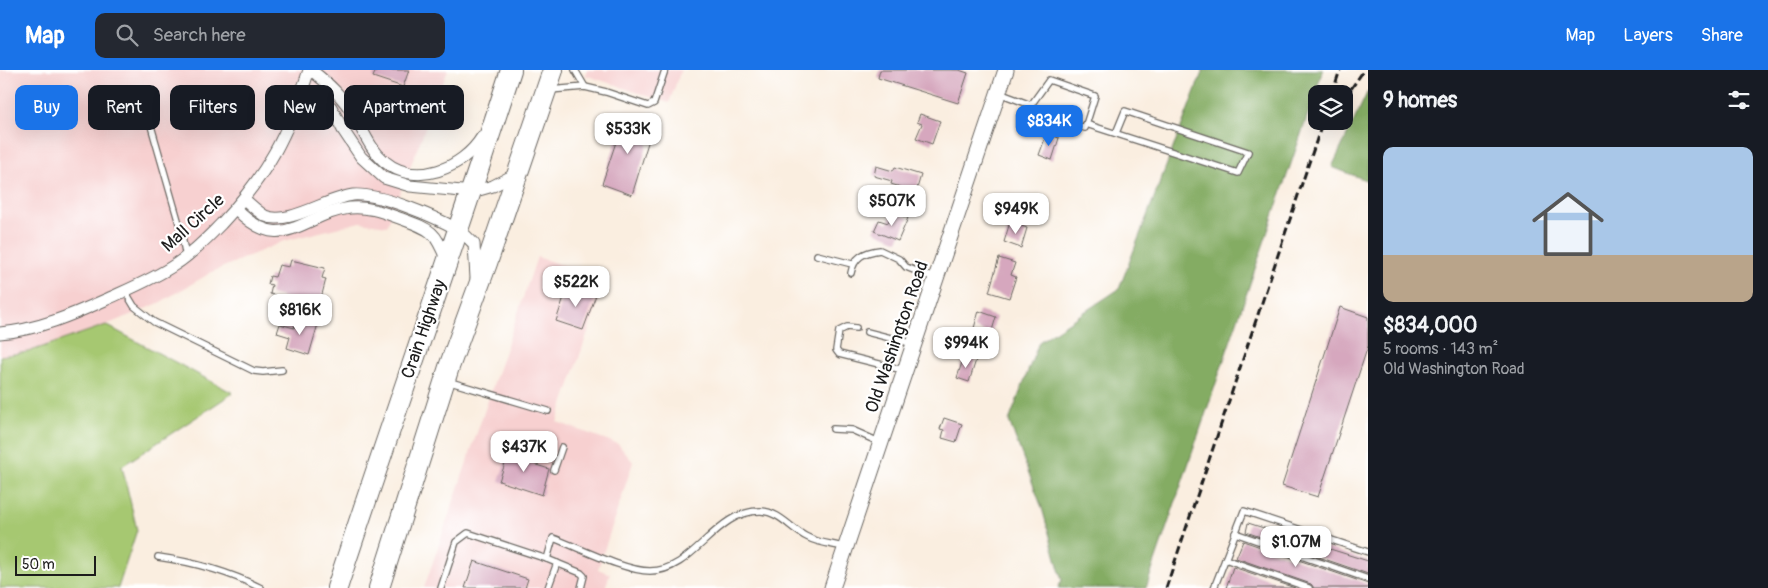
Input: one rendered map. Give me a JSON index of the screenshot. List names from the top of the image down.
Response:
{
  "streets": {
    "highway": ["Crain Highway"],
    "main road": ["Old Washington Road"],
    "street": ["Mall Circle"]
  },
  "scale_bar": "50 m",
  "page": {
    "header": "Map",
    "search": "Search here",
    "nav": ["Map", "Layers", "Share"],
    "heading": "9 homes",
    "chip": [
      "Buy",
      "Rent",
      "Filters",
      "New",
      "Apartment"
    ],
    "price": [
      "$834K",
      "$533K",
      "$507K",
      "$949K",
      "$522K",
      "$816K",
      "$994K",
      "$437K",
      "$1.07M"
    ],
    "list": [
      {
        "name": "$834,000",
        "note": "5 rooms · 143 m² · Old Washington Road"
      }
    ],
    "scale": "50 m"
  }
}
